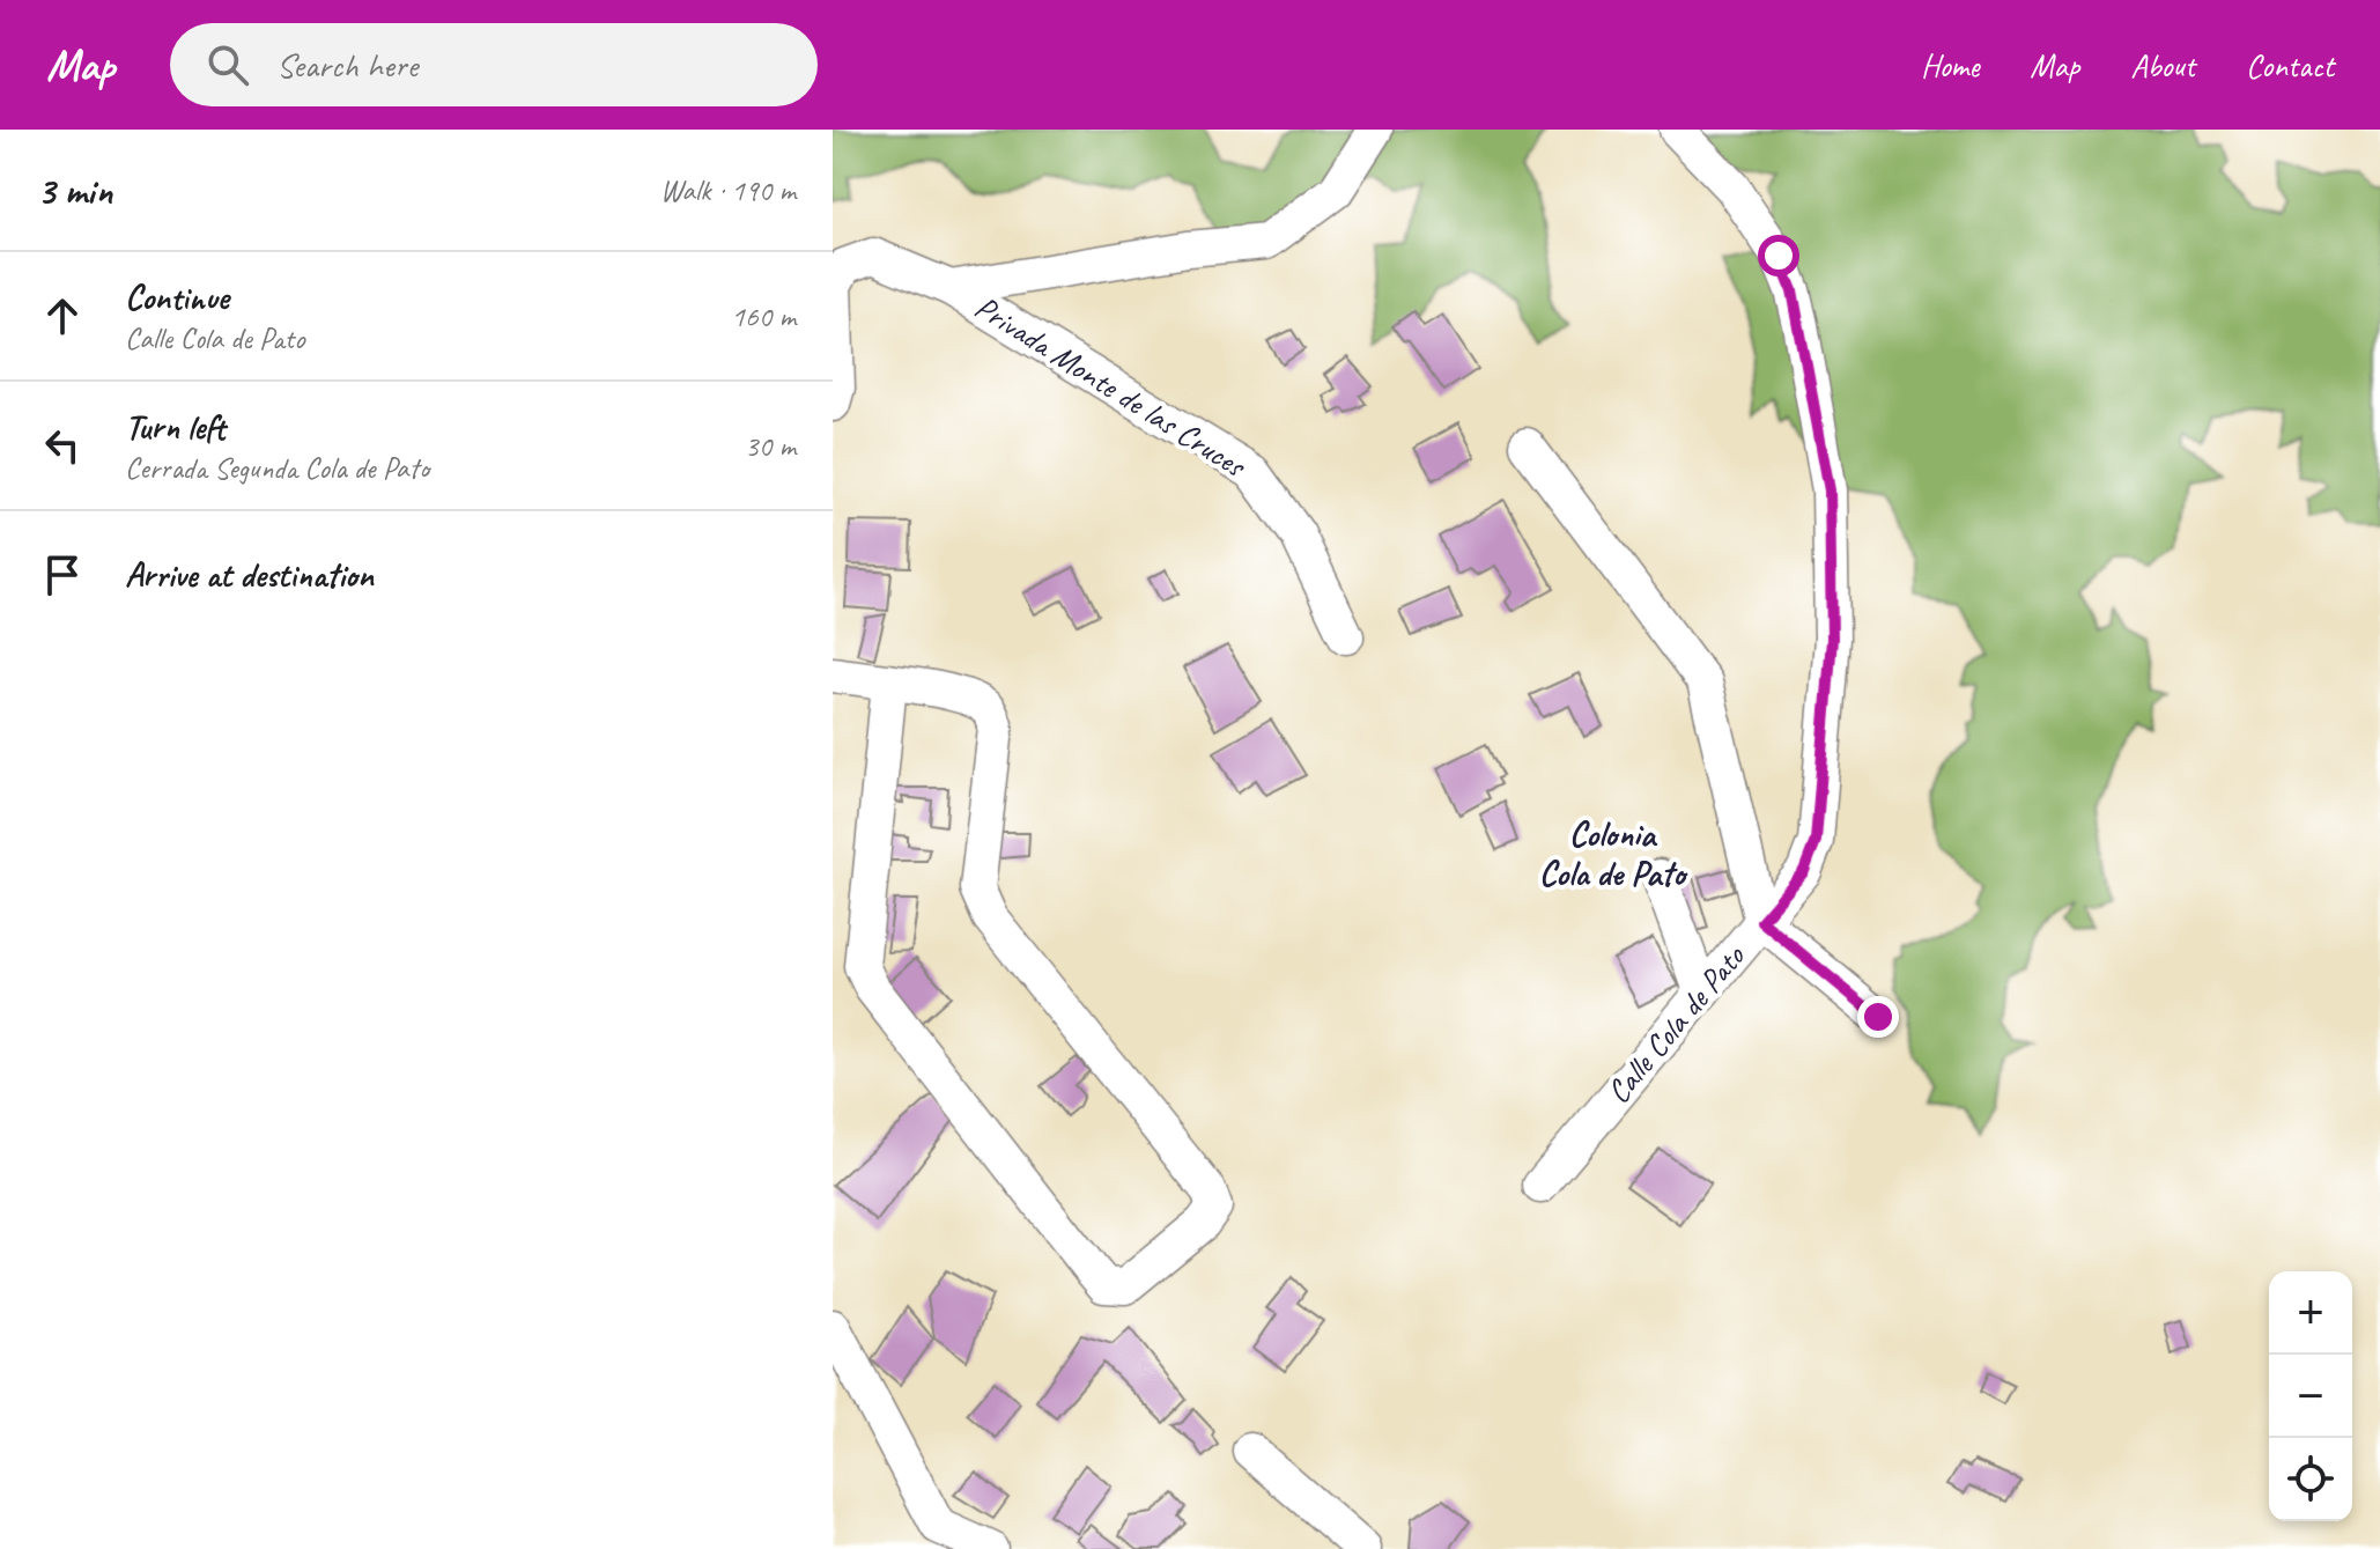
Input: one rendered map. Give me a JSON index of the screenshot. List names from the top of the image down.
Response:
{
  "streets": {
    "street": ["Privada Monte de las Cruces", "Calle Cola de Pato"]
  },
  "districts": ["Colonia Cola de Pato"],
  "page": {
    "header": "Map",
    "search": "Search here",
    "nav": [
      "Home",
      "Map",
      "About",
      "Contact"
    ],
    "heading": ["3 min", "Walk · 190 m"],
    "list": [
      ["Continue", "Calle Cola de Pato", "160 m"],
      ["Turn left", "Cerrada Segunda Cola de Pato", "30 m"],
      "Arrive at destination"
    ],
    "map_buttons": ["+", "−"]
  }
}
